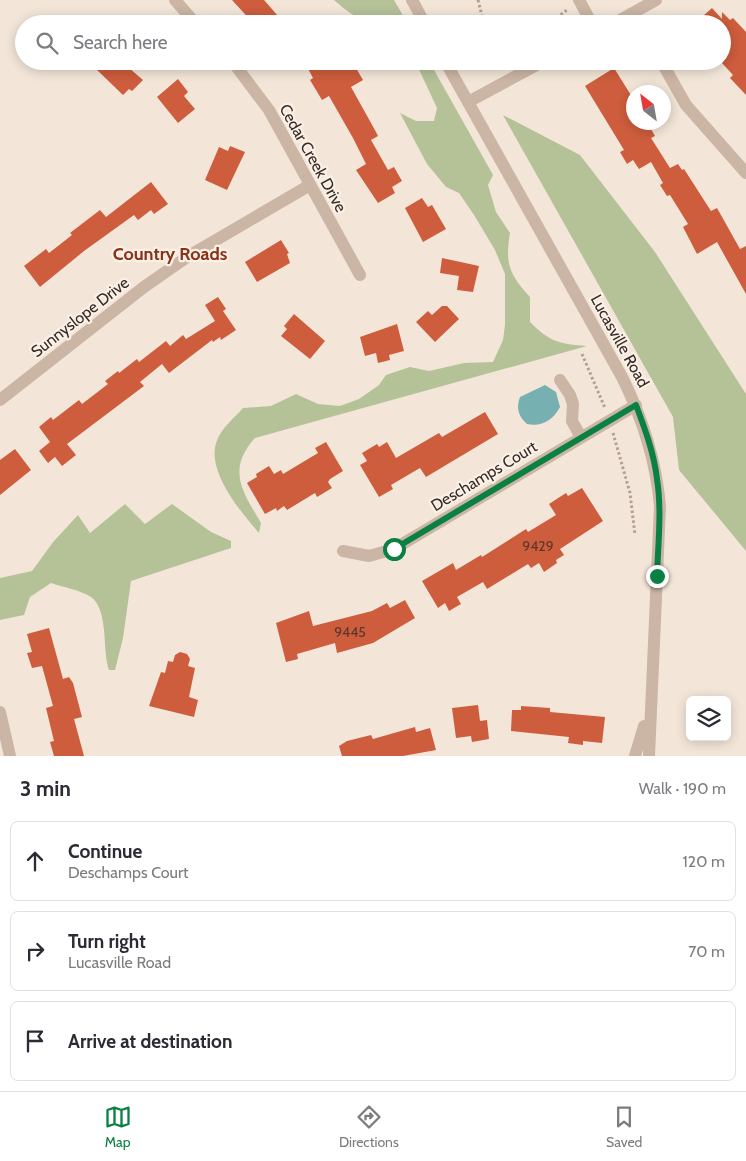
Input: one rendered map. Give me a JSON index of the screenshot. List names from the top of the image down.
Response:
{
  "streets": {
    "street": [
      "Cedar Creek Drive",
      "Sunnyslope Drive",
      "Lucasville Road",
      "Deschamps Court"
    ]
  },
  "crossings": [
    ["Cedar Creek Drive", "Sunnyslope Drive"],
    ["Lucasville Road", "Deschamps Court"]
  ],
  "districts": ["Country Roads"],
  "house_numbers": ["9429", "9445"],
  "north": "top left",
  "page": {
    "search": "Search here",
    "heading": ["3 min", "Walk · 190 m"],
    "list": [
      ["Continue", "Deschamps Court", "120 m"],
      ["Turn right", "Lucasville Road", "70 m"],
      "Arrive at destination"
    ],
    "nav": ["Map", "Directions", "Saved"]
  }
}
